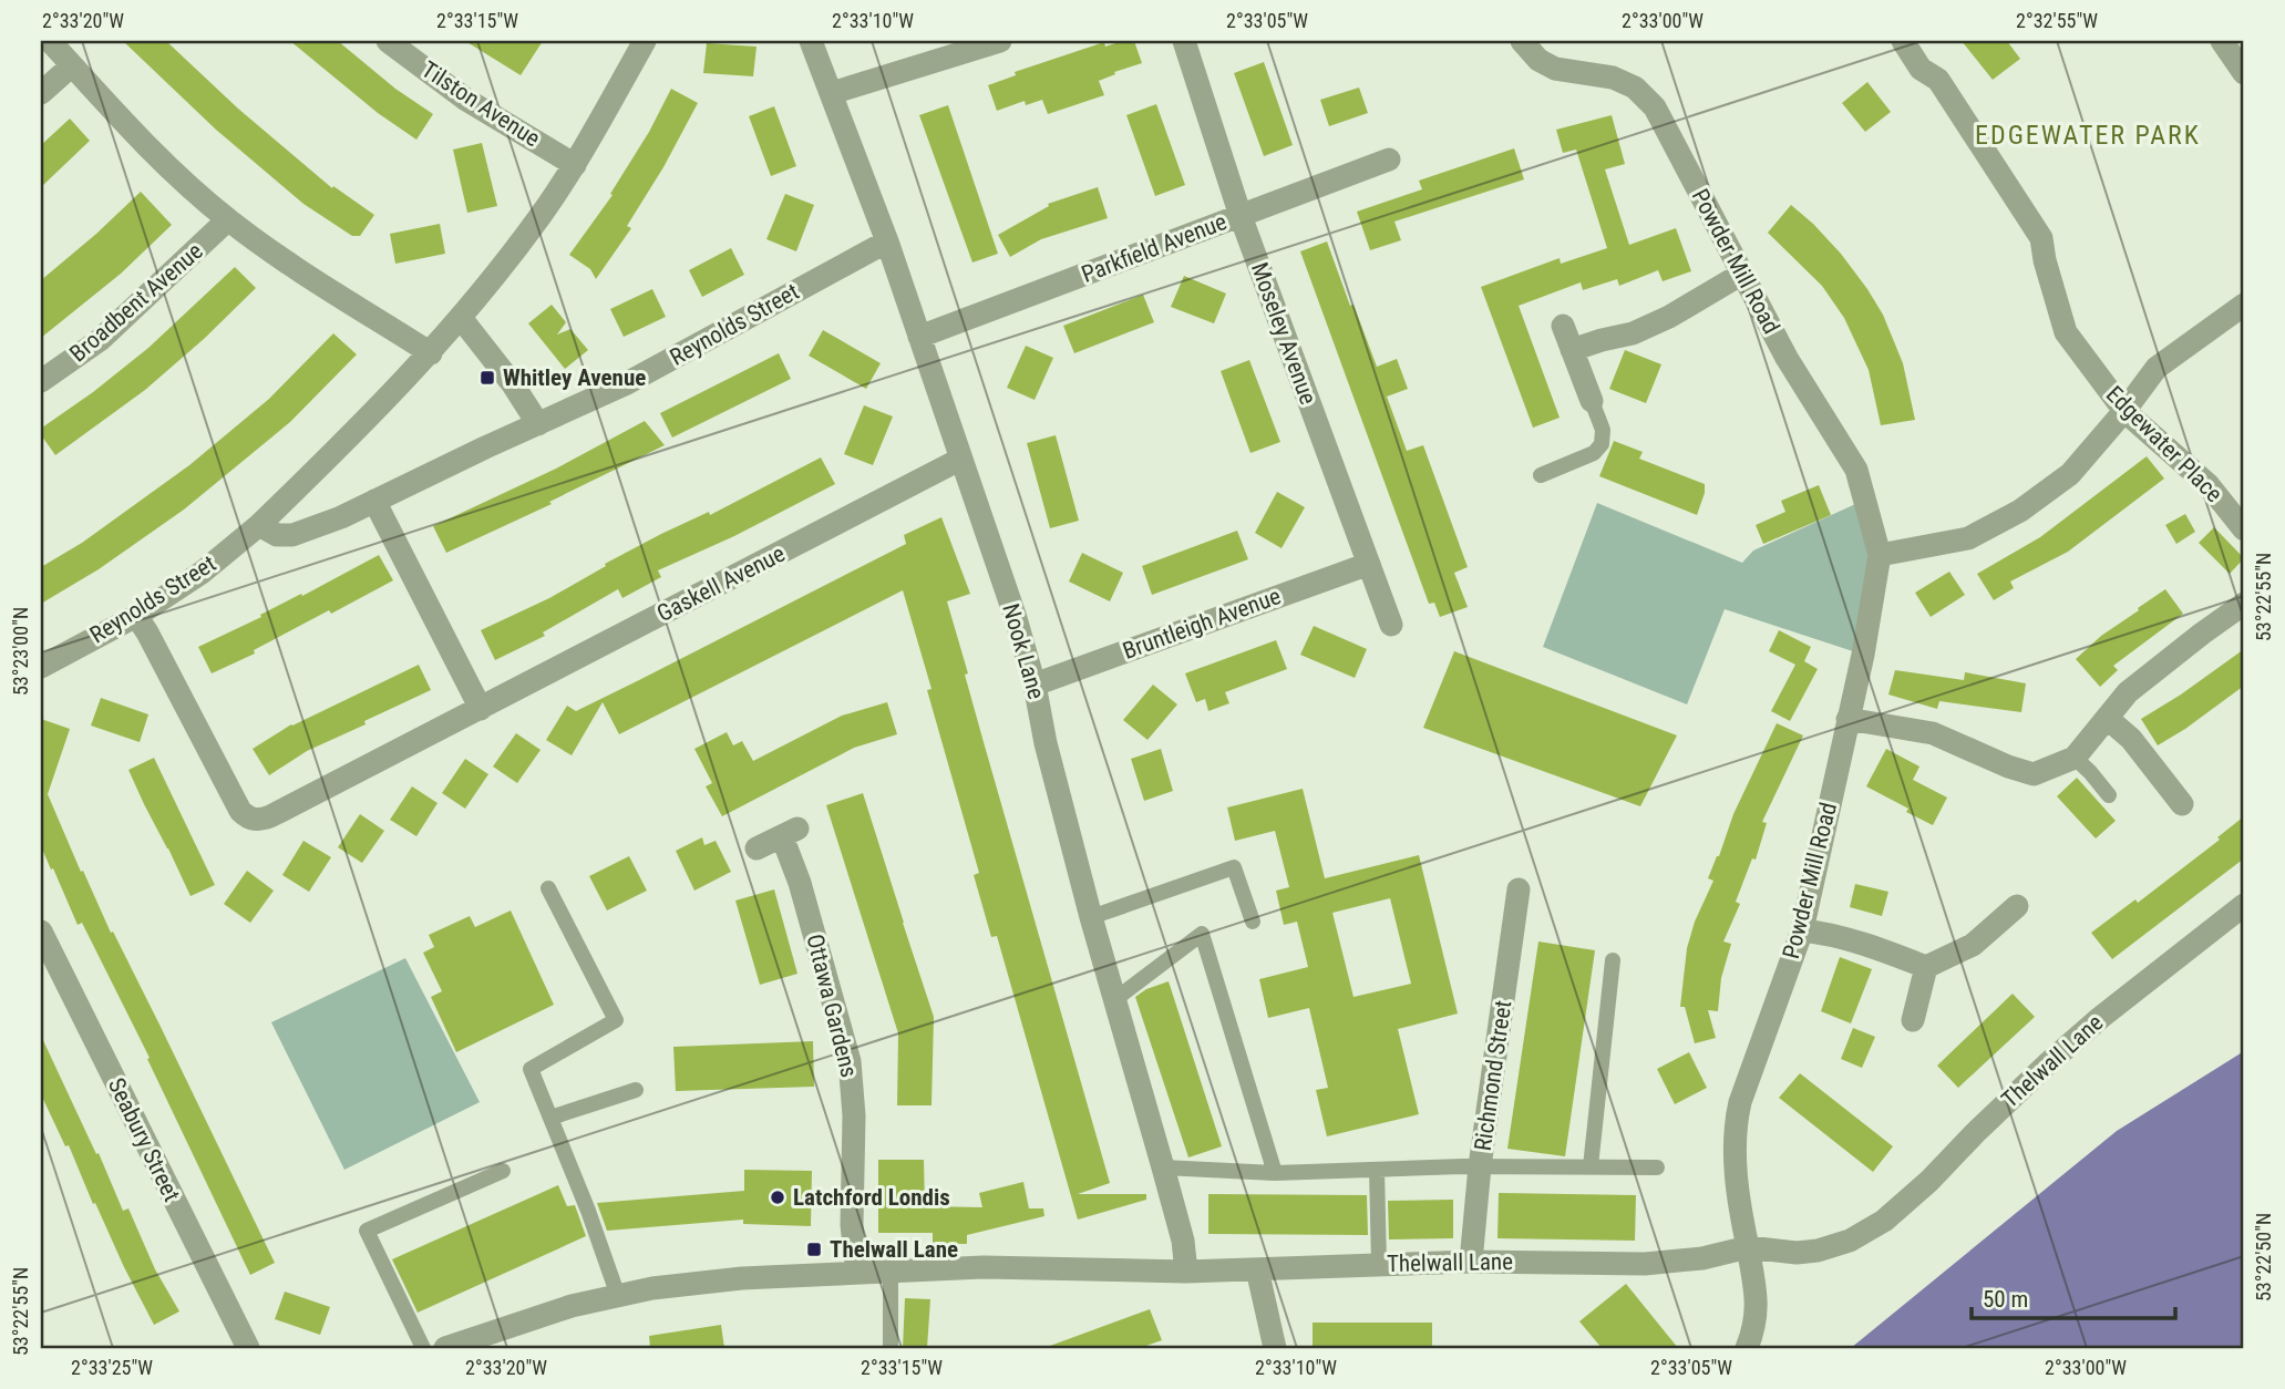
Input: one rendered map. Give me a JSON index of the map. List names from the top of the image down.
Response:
{
  "streets": {
    "street": [
      "Tilston Avenue",
      "Parkfield Avenue",
      "Powder Mill Road",
      "Broadbent Avenue",
      "Reynolds Street",
      "Moseley Avenue",
      "Edgewater Place",
      "Gaskell Avenue",
      "Bruntleigh Avenue",
      "Nook Lane",
      "Ottawa Gardens",
      "Thelwall Lane",
      "Richmond Street",
      "Seabury Street"
    ]
  },
  "crossings": [
    ["Tilston Avenue", "Reynolds Street"],
    ["Parkfield Avenue", "Moseley Avenue"],
    ["Parkfield Avenue", "Nook Lane"],
    ["Powder Mill Road", "Thelwall Lane"],
    ["Reynolds Street", "Gaskell Avenue"],
    ["Reynolds Street", "Nook Lane"],
    ["Moseley Avenue", "Bruntleigh Avenue"],
    ["Gaskell Avenue", "Nook Lane"],
    ["Bruntleigh Avenue", "Nook Lane"],
    ["Nook Lane", "Thelwall Lane"],
    ["Ottawa Gardens", "Thelwall Lane"],
    ["Thelwall Lane", "Richmond Street"]
  ],
  "districts": ["EDGEWATER PARK"],
  "places": {
    "transit": ["Whitley Avenue", "Thelwall Lane"],
    "other": ["Latchford Londis"]
  },
  "scale_bar": "50 m",
  "coordinates": [
    "2°33'20\"W",
    "2°33'15\"W",
    "2°33'10\"W",
    "2°33'05\"W",
    "2°33'00\"W",
    "2°32'55\"W",
    "53°22'55\"N",
    "53°23'00\"N",
    "53°22'50\"N",
    "2°33'25\"W"
  ]
}
